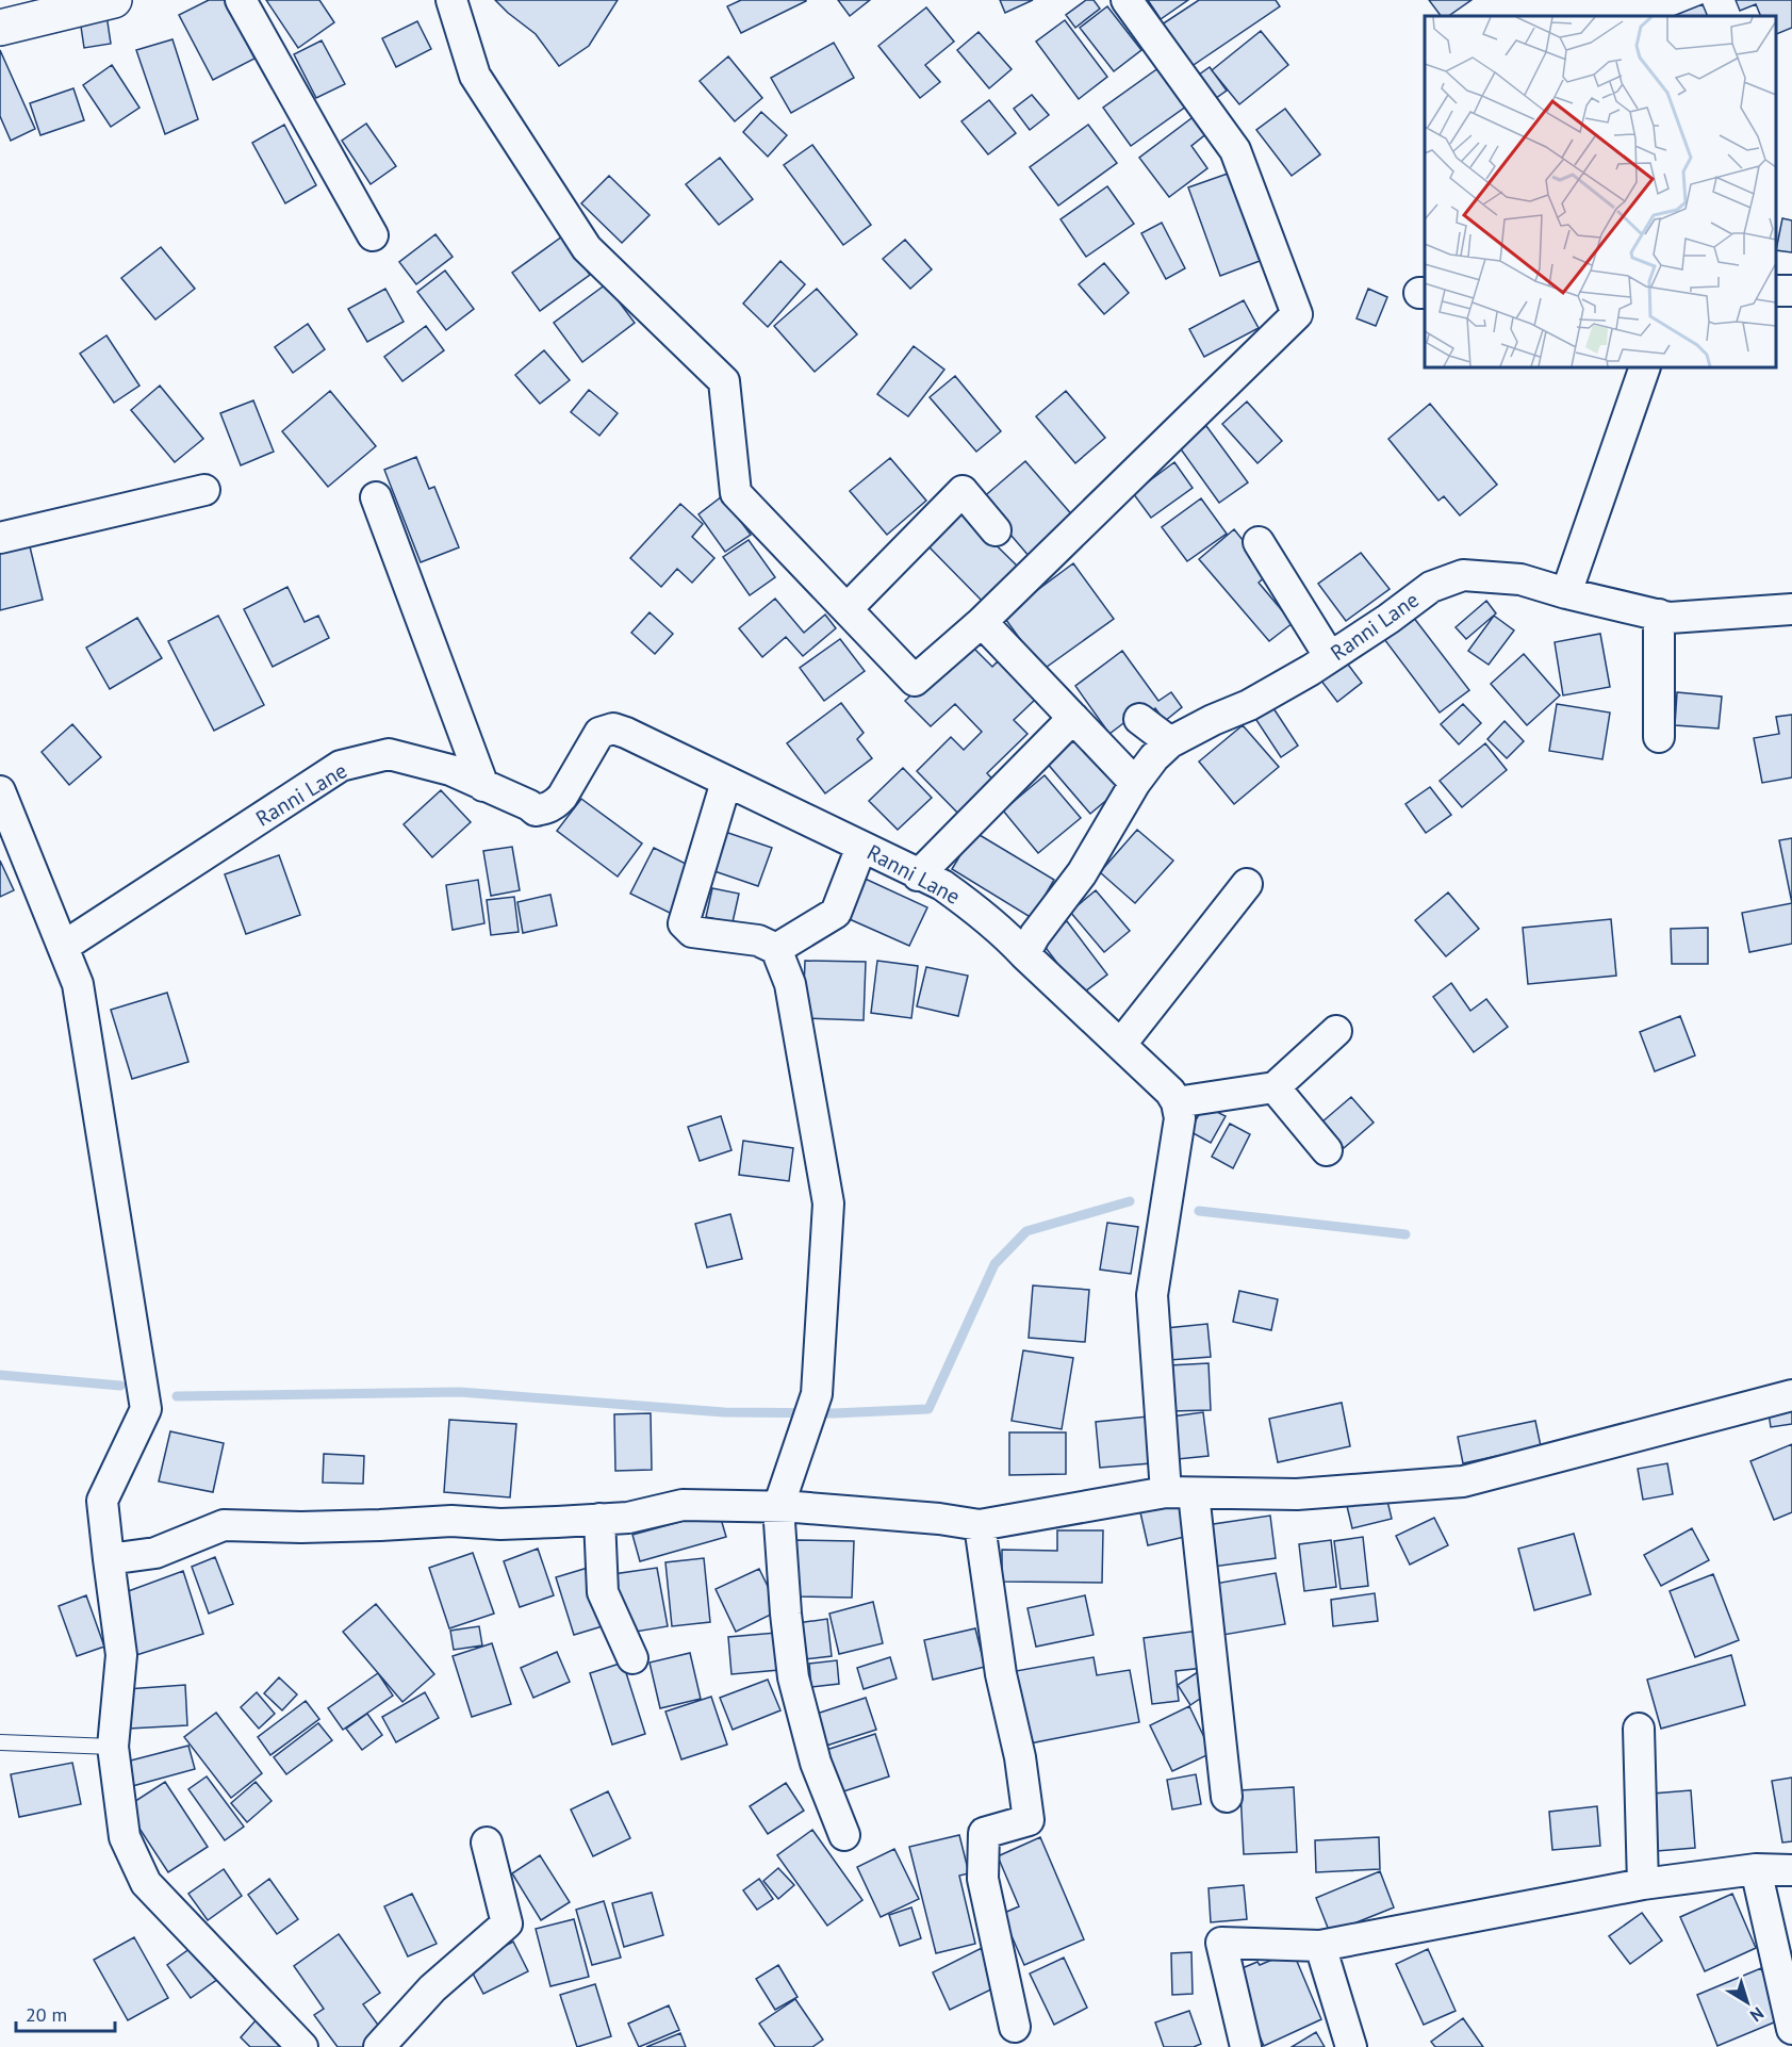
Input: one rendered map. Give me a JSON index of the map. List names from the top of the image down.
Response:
{
  "streets": {
    "street": ["Ranni Lane"]
  },
  "scale_bar": "20 m",
  "north": "bottom right"
}
